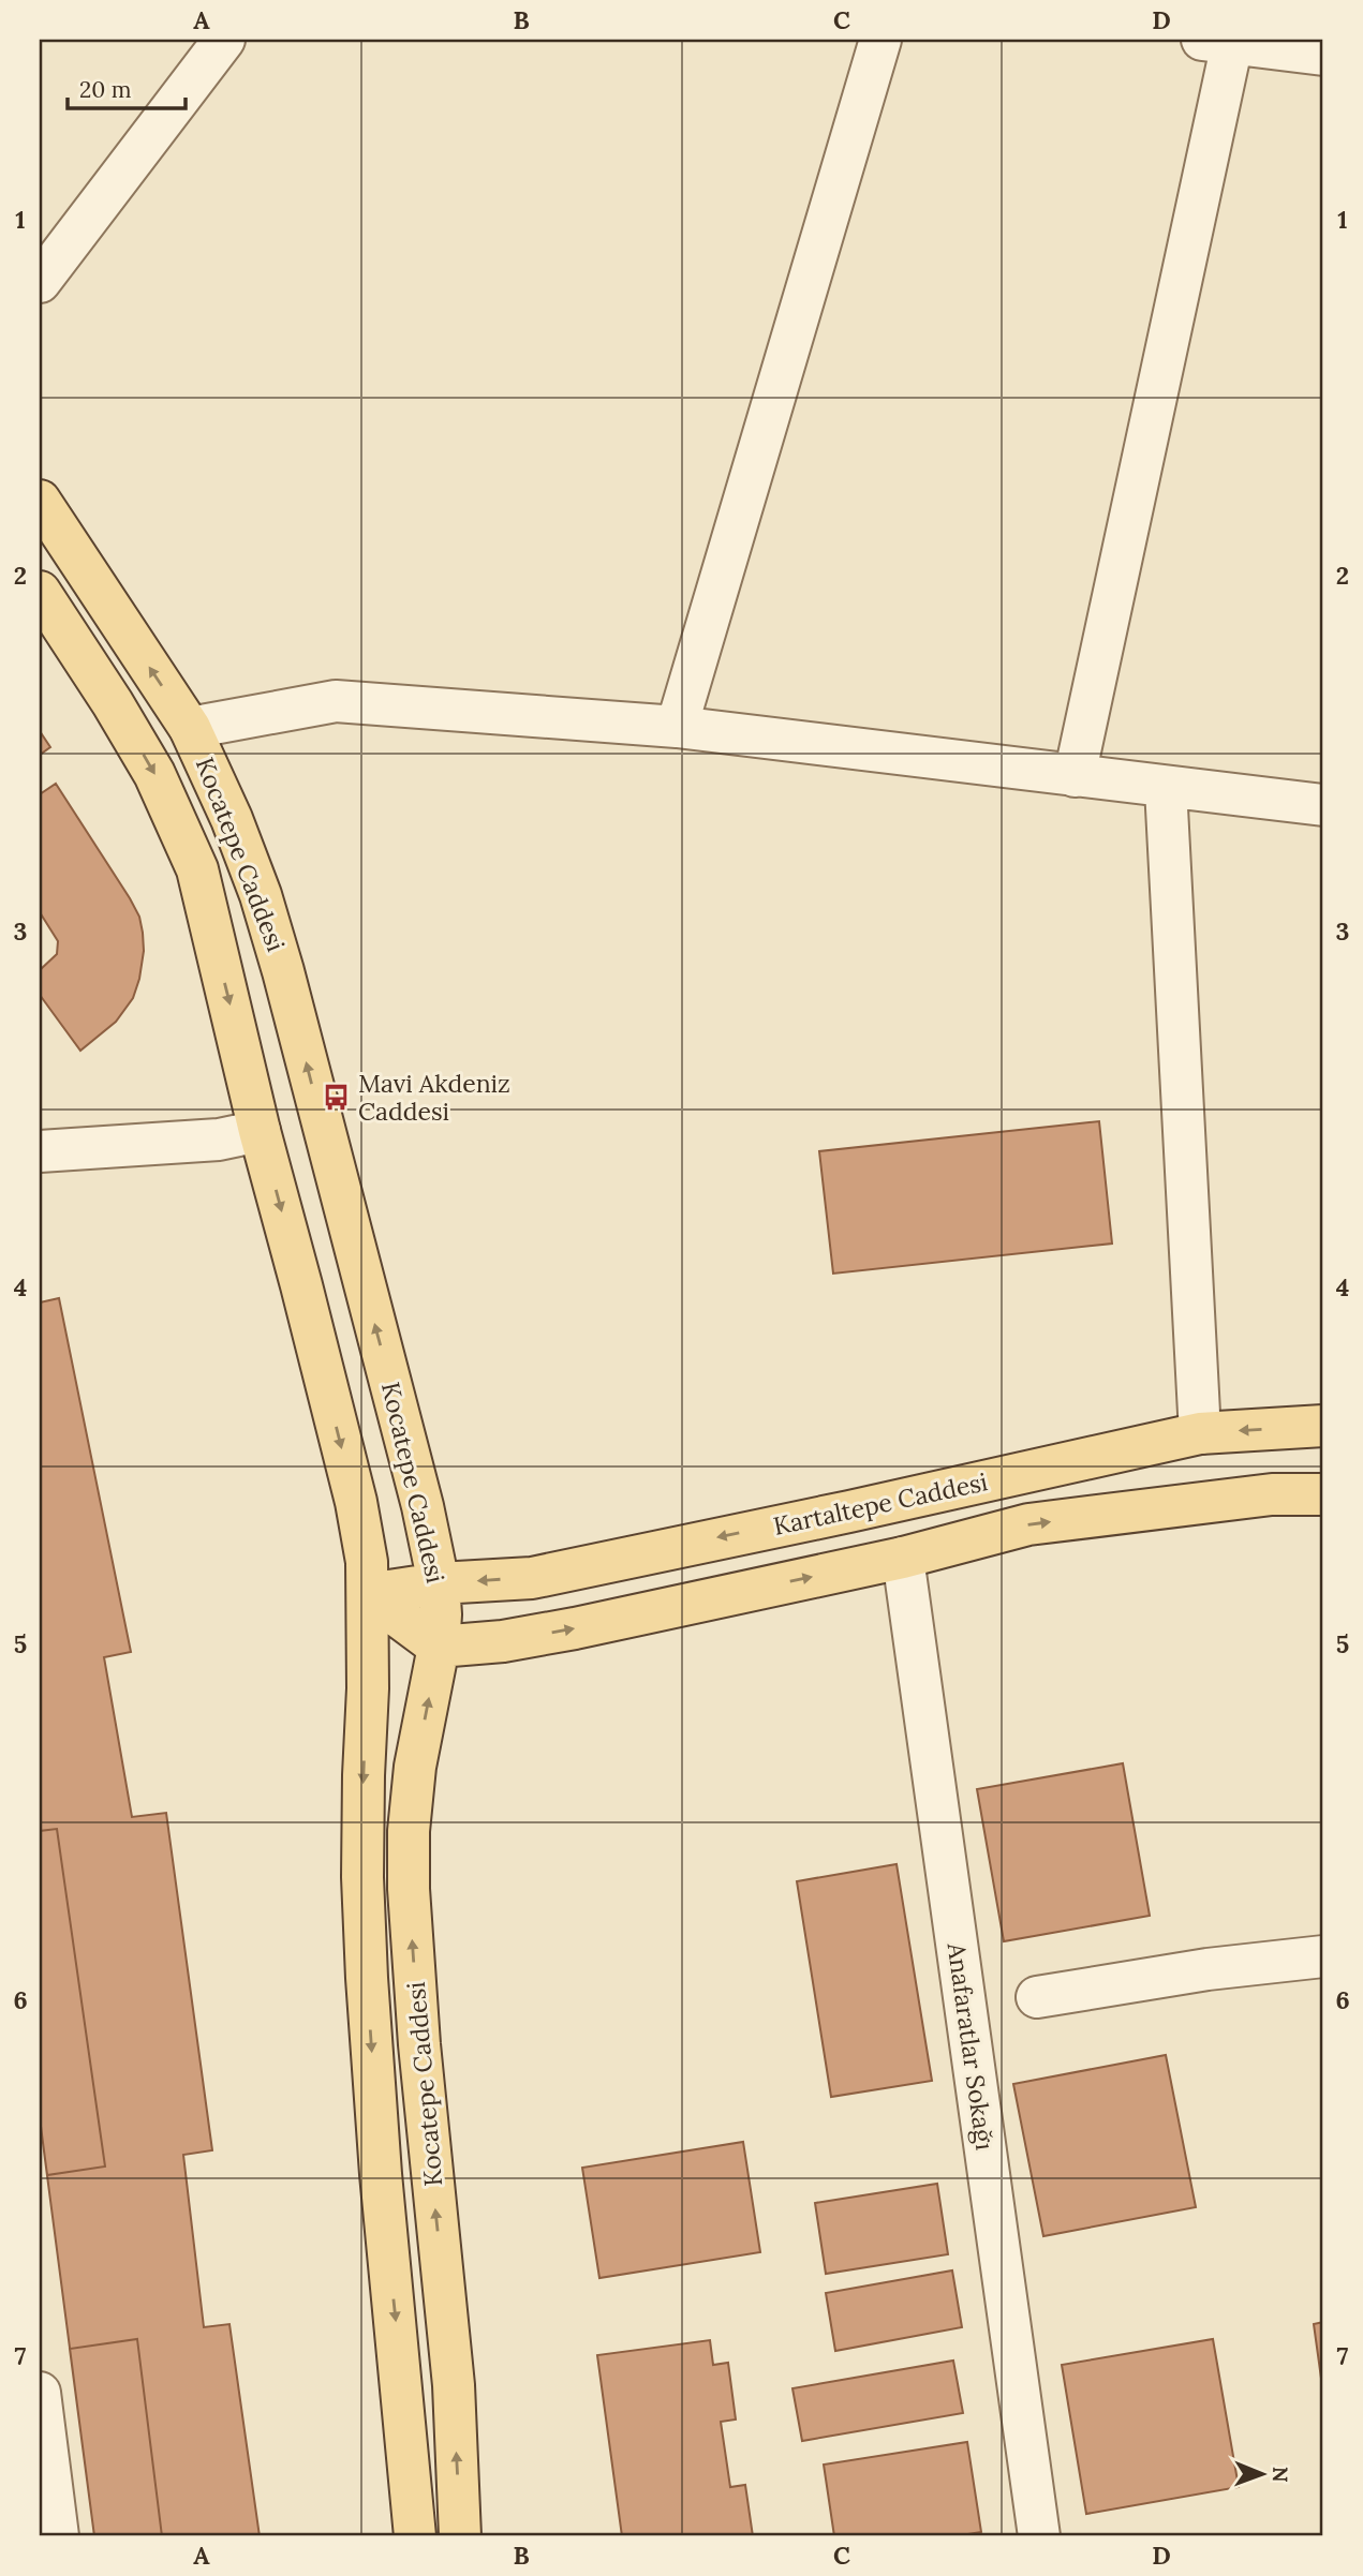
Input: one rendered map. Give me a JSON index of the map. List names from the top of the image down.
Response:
{
  "streets": {
    "main road": ["Kocatepe Caddesi", "Kartaltepe Caddesi"],
    "street": ["Anafaratlar Sokağı"]
  },
  "crossings": [
    ["Kocatepe Caddesi", "Kartaltepe Caddesi"]
  ],
  "places": {
    "bus stop": ["Mavi Akdeniz Caddesi"]
  },
  "scale_bar": "20 m",
  "north": "right",
  "grid": {
    "columns": [
      "A",
      "B",
      "C",
      "D"
    ],
    "rows": [
      "1",
      "2",
      "3",
      "4",
      "5",
      "6",
      "7"
    ]
  }
}
